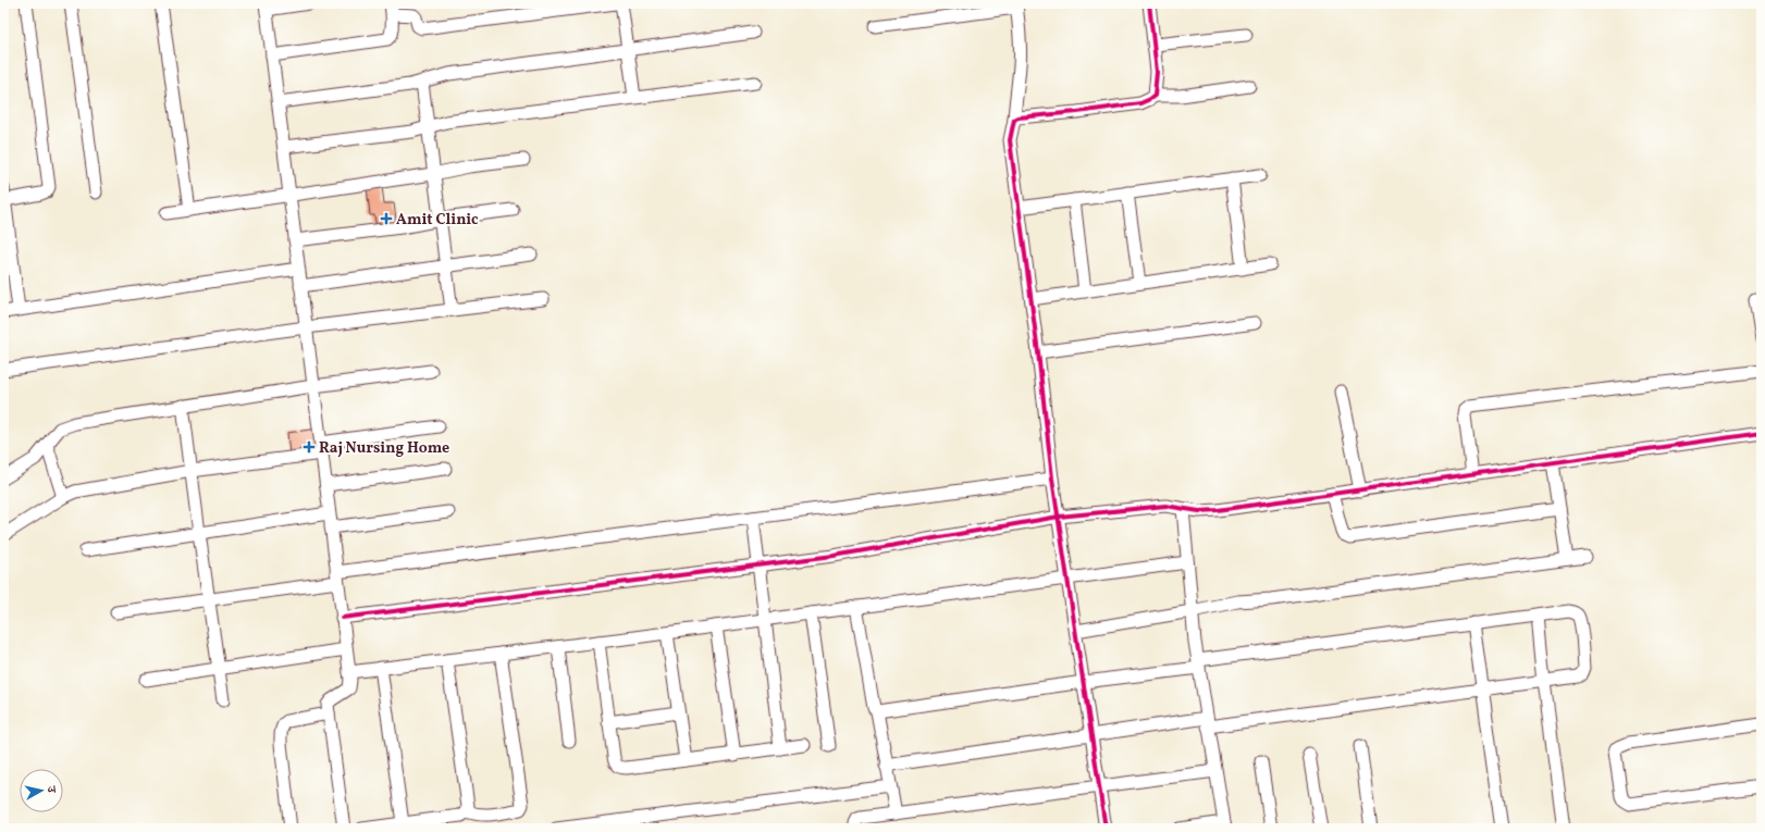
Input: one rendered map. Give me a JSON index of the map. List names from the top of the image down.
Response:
{
  "places": {
    "health": ["Amit Clinic", "Raj Nursing Home"]
  },
  "north": "right"
}
